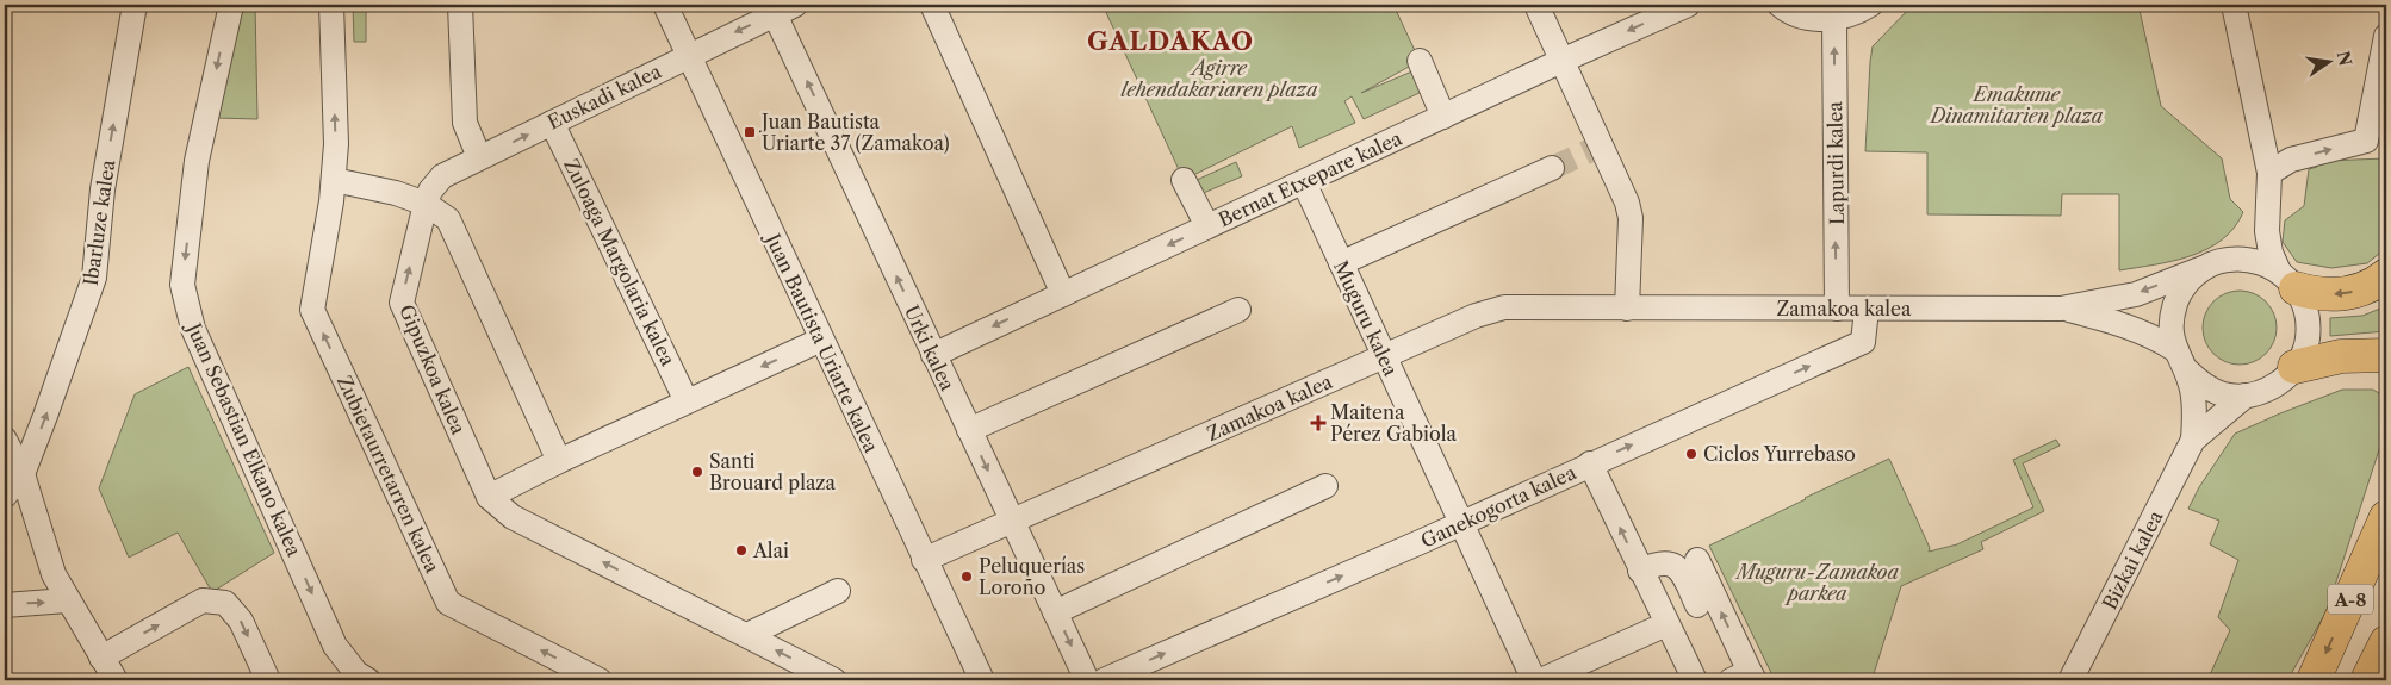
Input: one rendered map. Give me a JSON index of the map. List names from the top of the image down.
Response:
{
  "streets": {
    "highway": ["A-8"],
    "street": [
      "Euskadi kalea",
      "Lapurdi kalea",
      "Bernat Etxepare kalea",
      "Ibarluze kalea",
      "Zuloaga Margolaria kalea",
      "Zamakoa kalea",
      "Muguru kalea",
      "Juan Bautista Uriarte kalea",
      "Urki kalea",
      "Gipuzkoa kalea",
      "Juan Sebastian Elkano kalea",
      "Zubietaurretarren kalea",
      "Ganekogorta kalea",
      "Bizkai kalea"
    ]
  },
  "crossings": [
    ["Euskadi kalea", "Zuloaga Margolaria kalea"],
    ["Euskadi kalea", "Juan Bautista Uriarte kalea"],
    ["Euskadi kalea", "Urki kalea"],
    ["Euskadi kalea", "Gipuzkoa kalea"],
    ["Lapurdi kalea", "Zamakoa kalea"],
    ["Bernat Etxepare kalea", "Muguru kalea"],
    ["Bernat Etxepare kalea", "Urki kalea"],
    ["Zamakoa kalea", "Muguru kalea"],
    ["Zamakoa kalea", "Juan Bautista Uriarte kalea"],
    ["Zamakoa kalea", "Urki kalea"],
    ["Zamakoa kalea", "Ganekogorta kalea"],
    ["Zamakoa kalea", "Bizkai kalea"],
    ["Muguru kalea", "Ganekogorta kalea"]
  ],
  "one_way": ["Ibarluze kalea", "Juan Sebastian Elkano kalea"],
  "districts": ["GALDAKAO"],
  "parks": ["Agirre lehendakariaren plaza", "Emakume Dinamitarien plaza", "Muguru-Zamakoa parkea"],
  "places": {
    "transit": ["Juan Bautista Uriarte 37 (Zamakoa)"],
    "health": ["Maitena Pérez Gabiola"],
    "other": [
      "Ciclos Yurrebaso",
      "Santi Brouard plaza",
      "Alai",
      "Peluquerías Loroño"
    ]
  },
  "north": "right"
}
